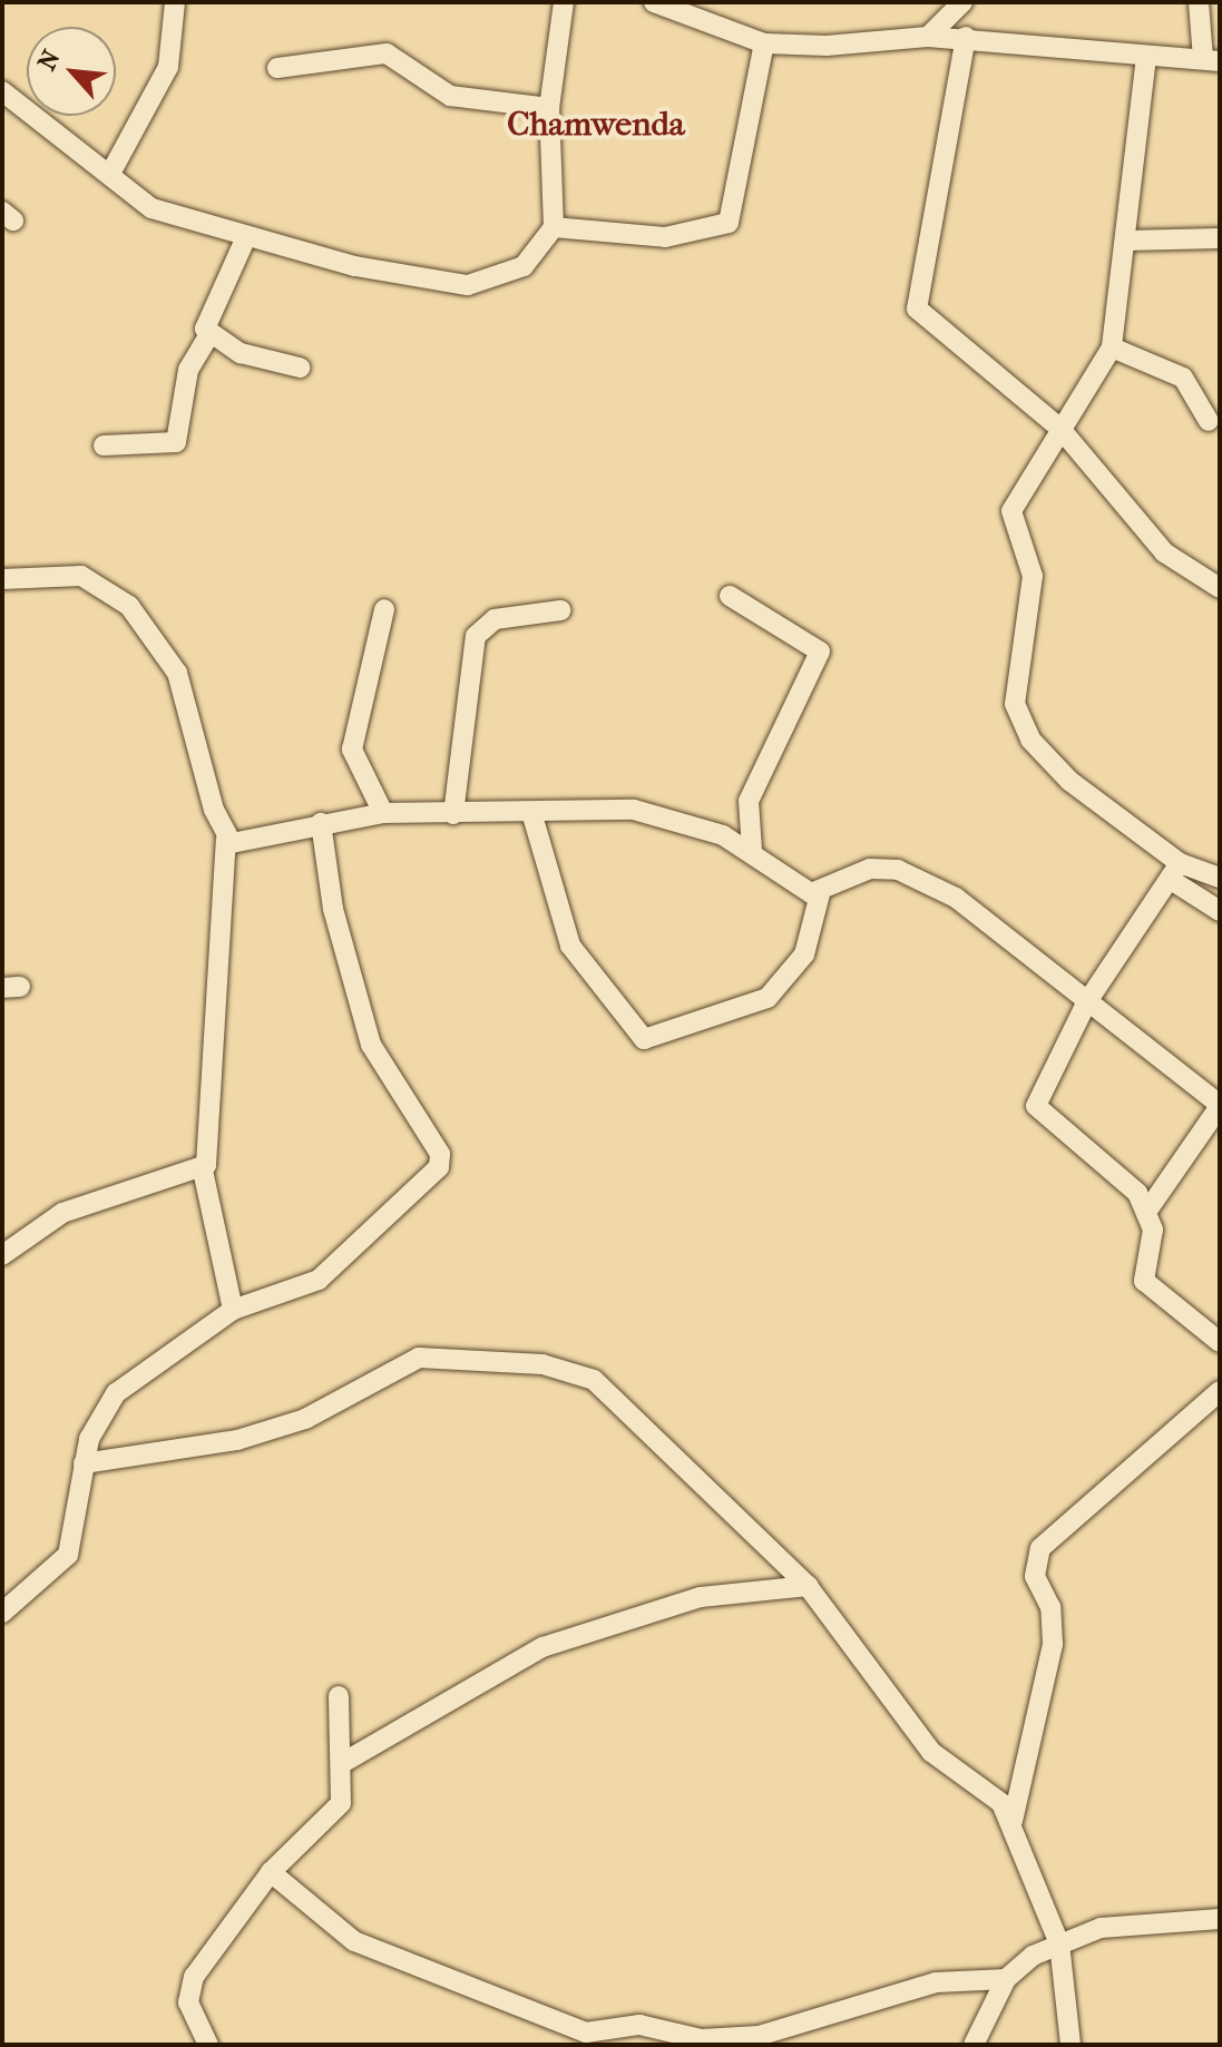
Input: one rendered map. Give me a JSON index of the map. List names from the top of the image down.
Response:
{
  "districts": ["Chamwenda"],
  "north": "top left"
}
